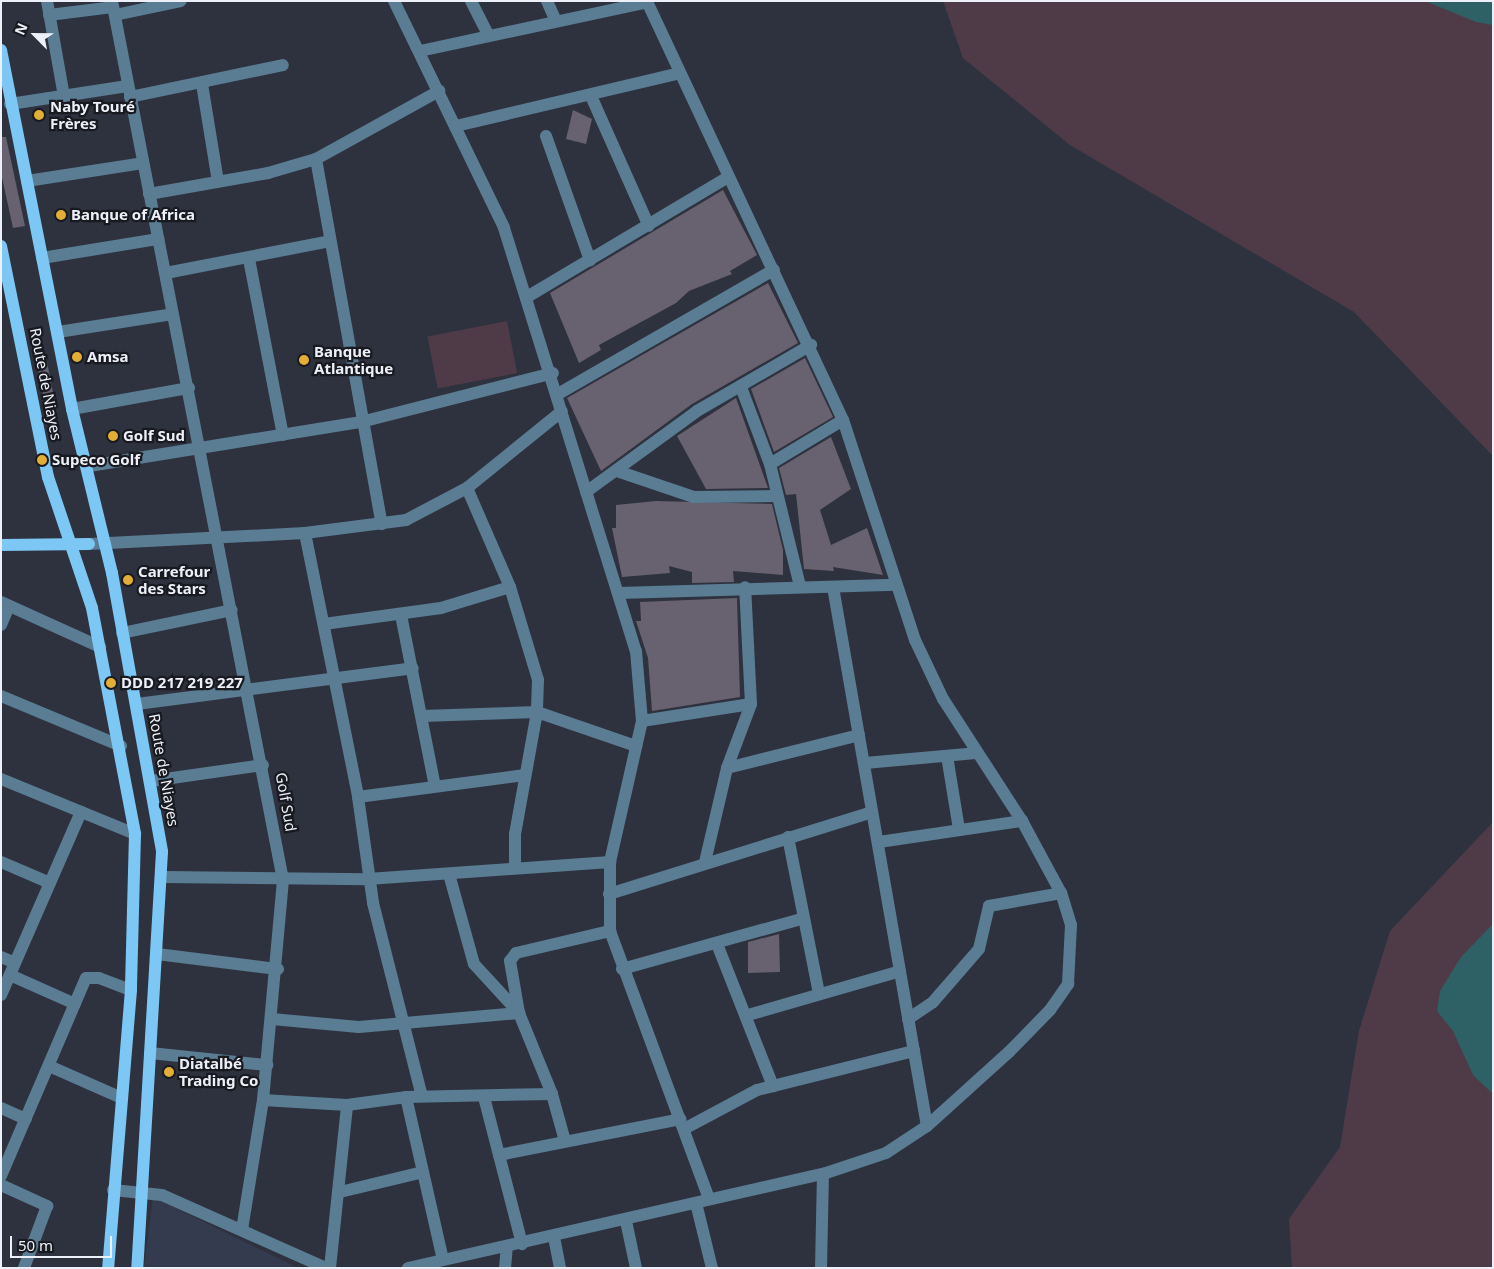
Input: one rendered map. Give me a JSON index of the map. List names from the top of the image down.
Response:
{
  "streets": {
    "main road": ["Route de Niayes"],
    "street": ["Golf Sud"]
  },
  "places": [
    "Naby Touré Frères",
    "Banque of Africa",
    "Amsa",
    "Banque Atlantique",
    "Golf Sud",
    "Supeco Golf",
    "Carrefour des Stars",
    "DDD 217 219 227",
    "Diatalbé Trading Co"
  ],
  "scale_bar": "50 m",
  "north": "top left"
}
